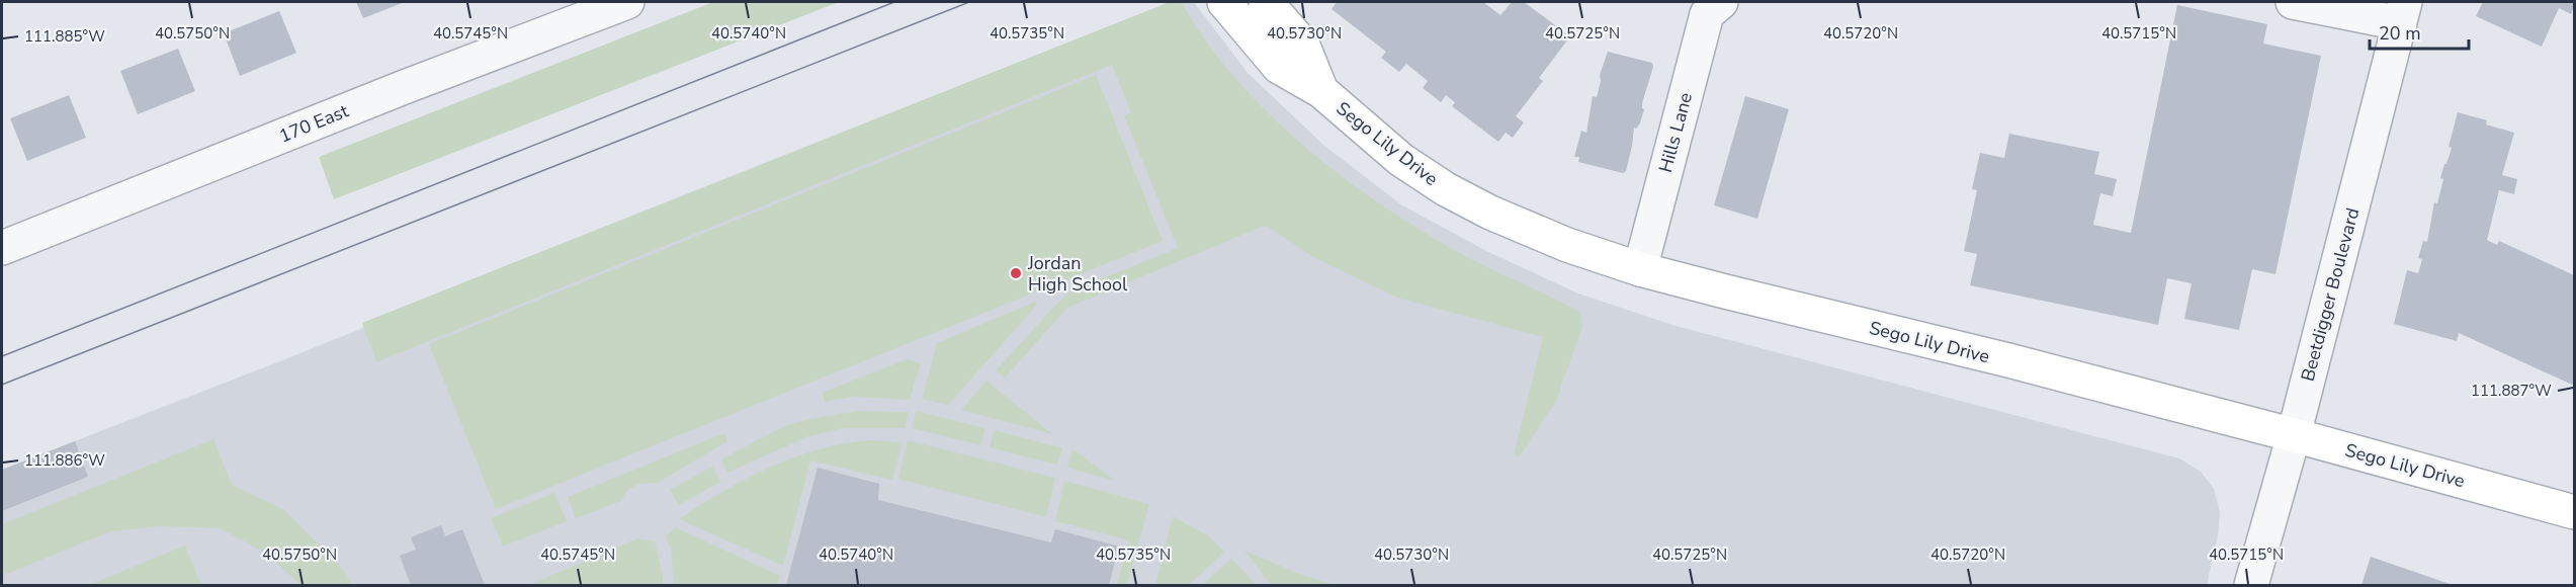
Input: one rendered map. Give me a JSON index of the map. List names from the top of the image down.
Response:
{
  "streets": {
    "main road": ["Sego Lily Drive"],
    "street": ["170 East", "Hills Lane", "Beetdigger Boulevard"]
  },
  "crossings": [
    ["Hills Lane", "Sego Lily Drive"],
    ["Sego Lily Drive", "Beetdigger Boulevard"]
  ],
  "places": ["Jordan High School"],
  "scale_bar": "20 m",
  "coordinates": [
    "40.5725°N",
    "40.5720°N",
    "40.5750°N",
    "40.5745°N",
    "40.5740°N",
    "40.5735°N",
    "40.5730°N",
    "40.5715°N",
    "111.885°W",
    "111.887°W",
    "111.886°W"
  ]
}
